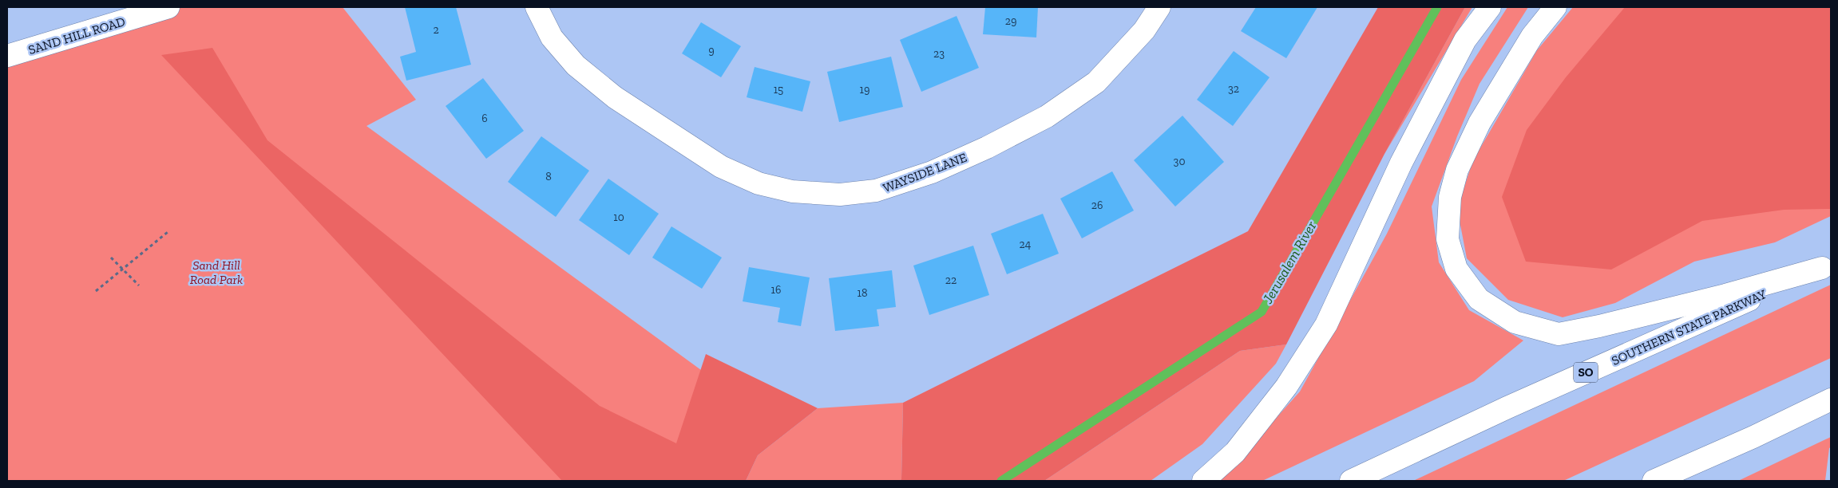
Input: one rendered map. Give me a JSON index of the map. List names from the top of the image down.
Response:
{
  "streets": {
    "main road": [
      "SAND HILL ROAD",
      "WAYSIDE LANE",
      "SOUTHERN STATE PARKWAY",
      "SO"
    ]
  },
  "water": ["Jerusalem River"],
  "parks": ["Sand Hill Road Park"],
  "house_numbers": [
    "29",
    "2",
    "9",
    "23",
    "32",
    "15",
    "19",
    "6",
    "30",
    "8",
    "26",
    "10",
    "24",
    "22",
    "16",
    "18"
  ]
}
